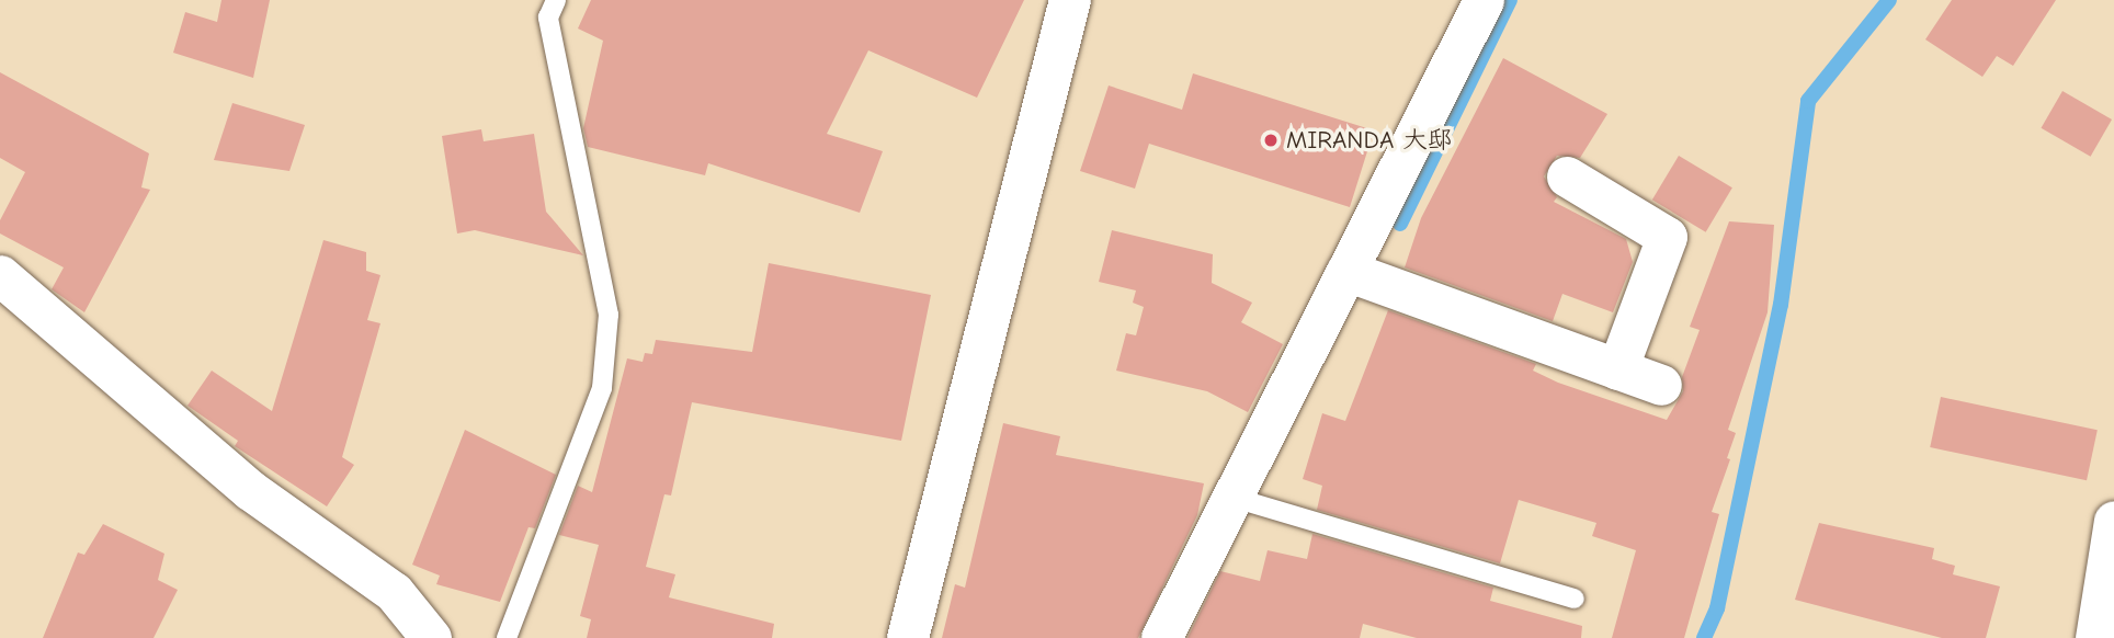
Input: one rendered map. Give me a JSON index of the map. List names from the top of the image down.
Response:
{
  "places": ["MIRANDA 大邸"]
}
